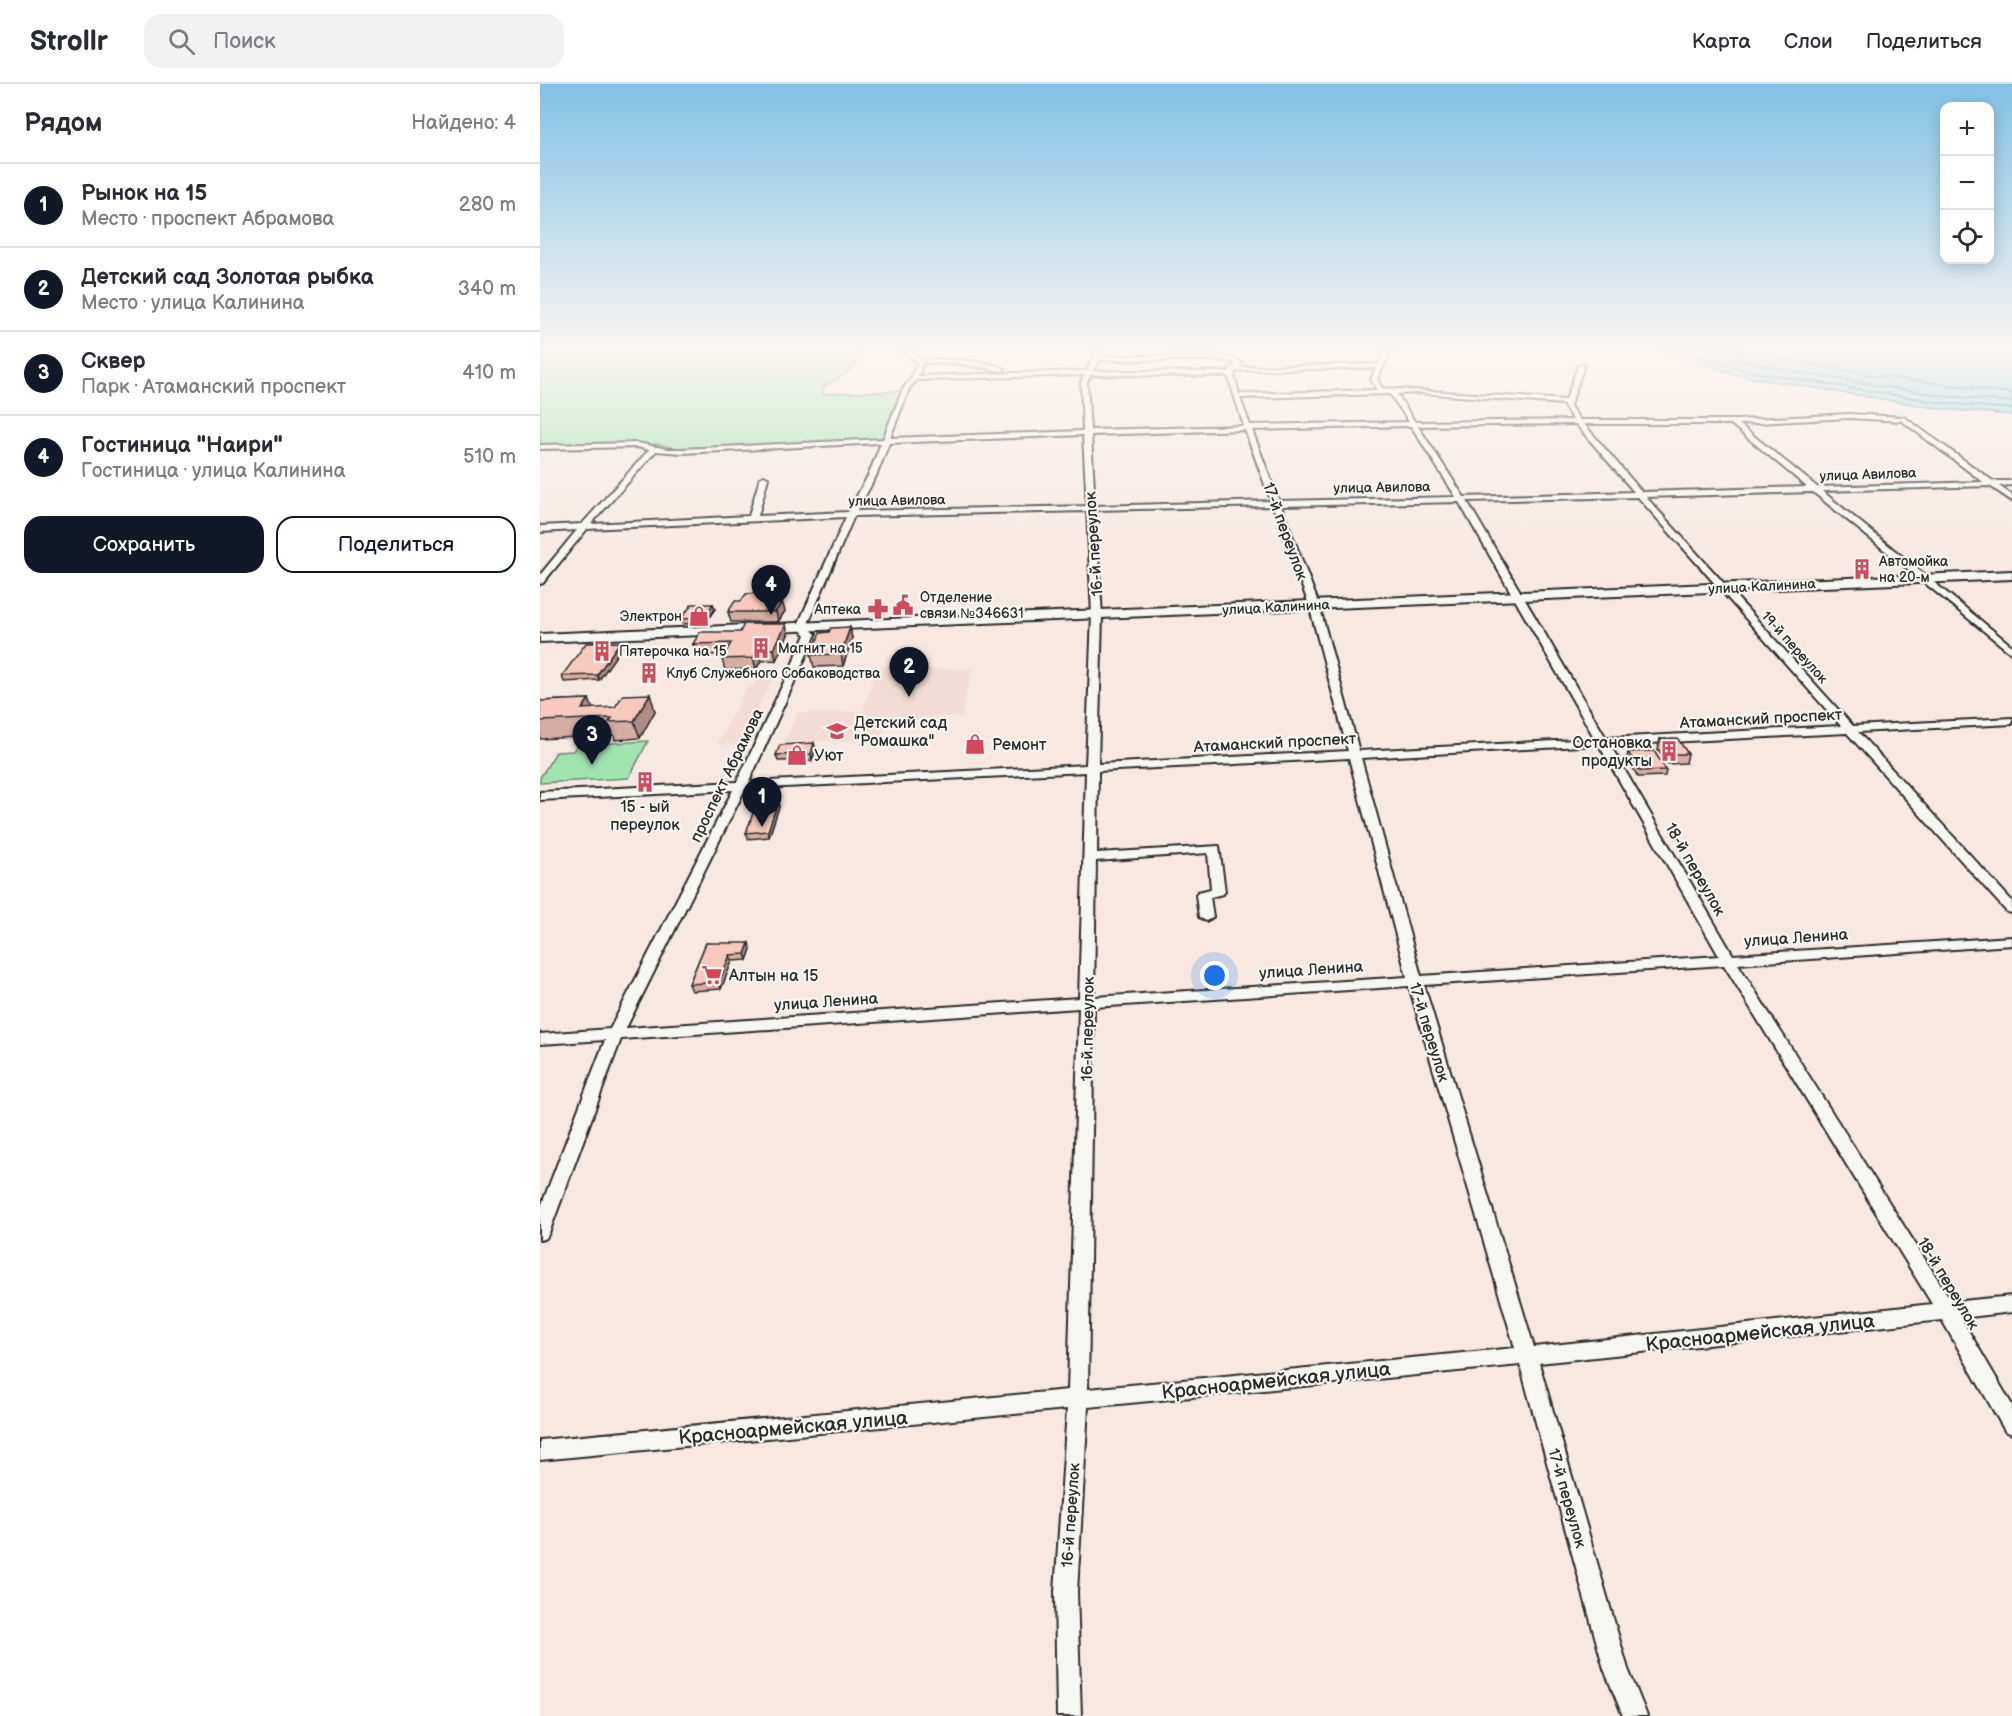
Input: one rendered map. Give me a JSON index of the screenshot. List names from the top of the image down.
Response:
{
  "streets": {
    "main road": ["улица Калинина"],
    "street": [
      "улица Авилова",
      "17-й переулок",
      "16-й переулок",
      "19-й переулок",
      "Атаманский проспект",
      "проспект Абрамова",
      "18-й переулок",
      "улица Ленина",
      "Красноармейская улица"
    ]
  },
  "crossings": [
    ["улица Авилова", "17-й переулок"],
    ["улица Авилова", "16-й переулок"],
    ["улица Авилова", "19-й переулок"],
    ["улица Авилова", "проспект Абрамова"],
    ["улица Авилова", "18-й переулок"],
    ["17-й переулок", "улица Калинина"],
    ["17-й переулок", "Атаманский проспект"],
    ["17-й переулок", "улица Ленина"],
    ["17-й переулок", "Красноармейская улица"],
    ["16-й переулок", "улица Калинина"],
    ["16-й переулок", "Атаманский проспект"],
    ["16-й переулок", "улица Ленина"],
    ["16-й переулок", "Красноармейская улица"],
    ["улица Калинина", "19-й переулок"],
    ["улица Калинина", "проспект Абрамова"],
    ["улица Калинина", "18-й переулок"],
    ["19-й переулок", "Атаманский проспект"],
    ["Атаманский проспект", "проспект Абрамова"],
    ["Атаманский проспект", "18-й переулок"],
    ["проспект Абрамова", "улица Ленина"],
    ["18-й переулок", "улица Ленина"],
    ["18-й переулок", "Красноармейская улица"]
  ],
  "places": {
    "building": [
      "Автомойка на 20-м",
      "Магнит на 15",
      "Пятерочка на 15",
      "Клуб Служебного Собаководства",
      "Остановка продукты",
      "15 - ый переулок"
    ],
    "public building": ["Отделение связи №346631"],
    "pharmacy": ["Аптека"],
    "shop": ["Электрон", "Ремонт", "Уют"],
    "school or university": ["Детский сад \"Ромашка\""],
    "supermarket": ["Алтын на 15"]
  },
  "page": {
    "header": "Strollr",
    "search": "Поиск",
    "nav": ["Карта", "Слои", "Поделиться"],
    "heading": ["Рядом", "Найдено: 4"],
    "map_buttons": ["+", "−"],
    "list": [
      {
        "mark": "1",
        "name": "Рынок на 15",
        "note": "Место · проспект Абрамова",
        "value": "280 m"
      },
      {
        "mark": "2",
        "name": "Детский сад Золотая рыбка",
        "note": "Место · улица Калинина",
        "value": "340 m"
      },
      {
        "mark": "3",
        "name": "Сквер",
        "note": "Парк · Атаманский проспект",
        "value": "410 m"
      },
      {
        "mark": "4",
        "name": "Гостиница \"Наири\"",
        "note": "Гостиница · улица Калинина",
        "value": "510 m"
      }
    ],
    "buttons": ["Сохранить", "Поделиться"],
    "pins": [
      "4",
      "2",
      "3",
      "1"
    ]
  }
}
